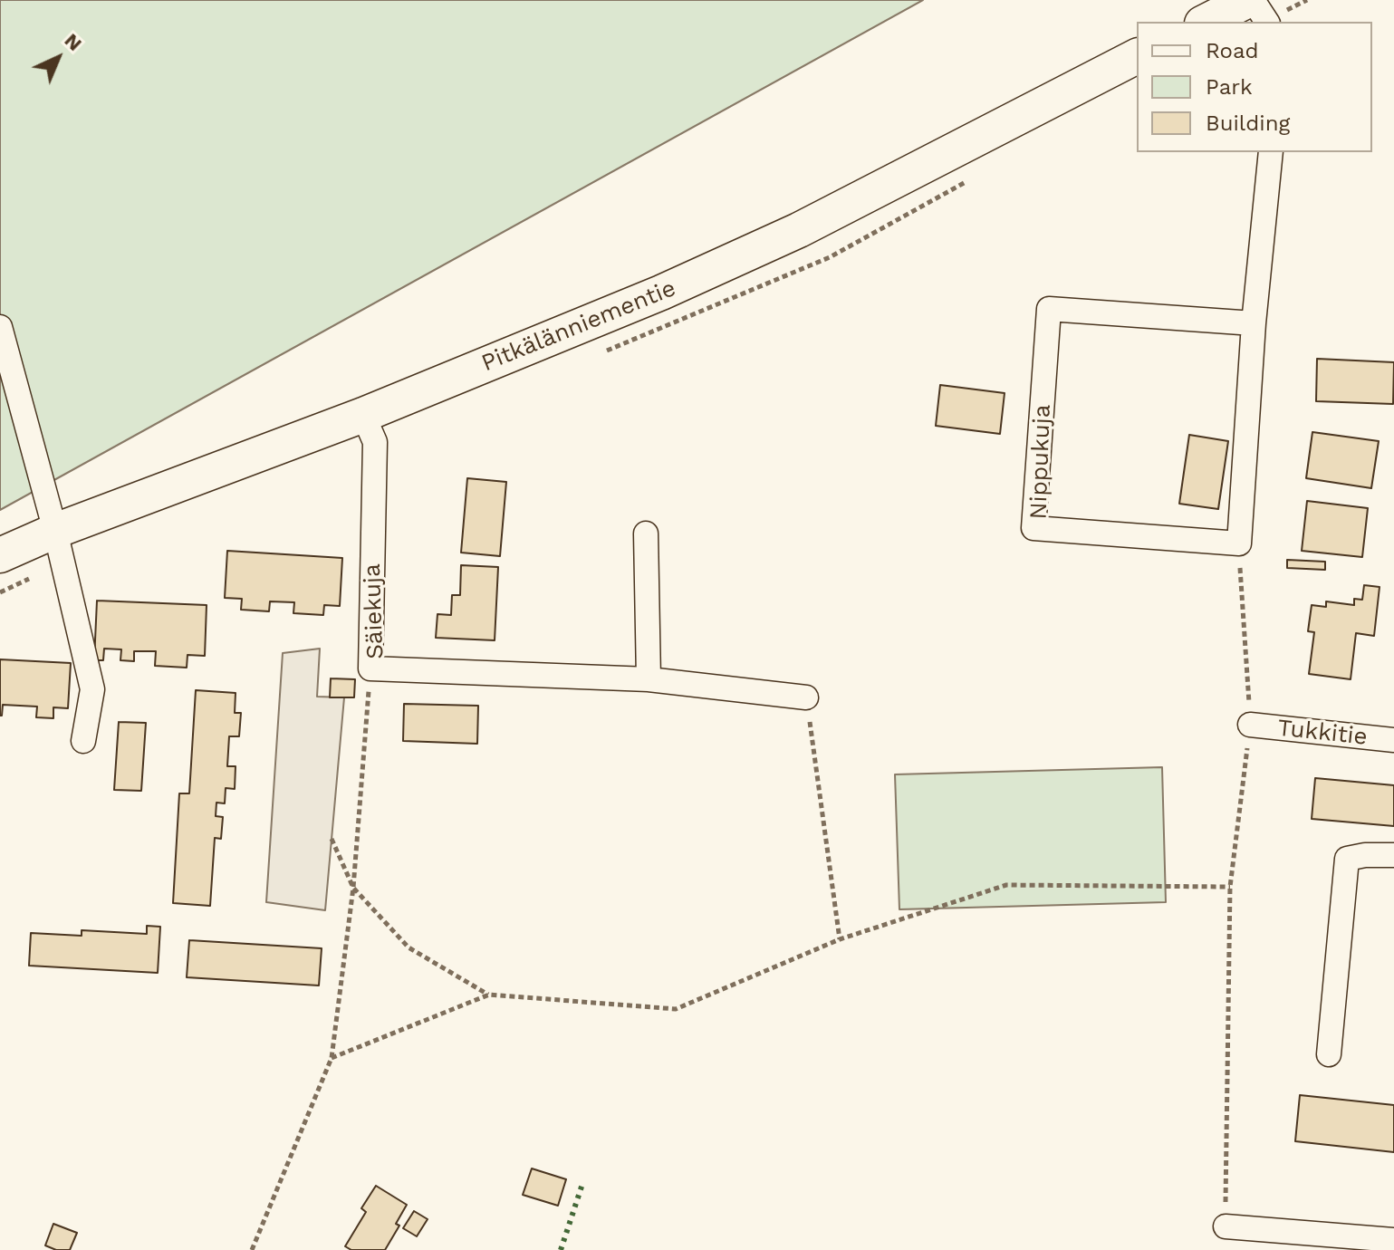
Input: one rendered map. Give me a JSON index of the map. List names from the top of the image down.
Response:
{
  "streets": {
    "street": [
      "Pitkälänniementie",
      "Nippukuja",
      "Säiekuja",
      "Tukkitie"
    ]
  },
  "crossings": [
    ["Pitkälänniementie", "Säiekuja"]
  ],
  "legend": ["Road", "Park", "Building"],
  "north": "top right"
}
